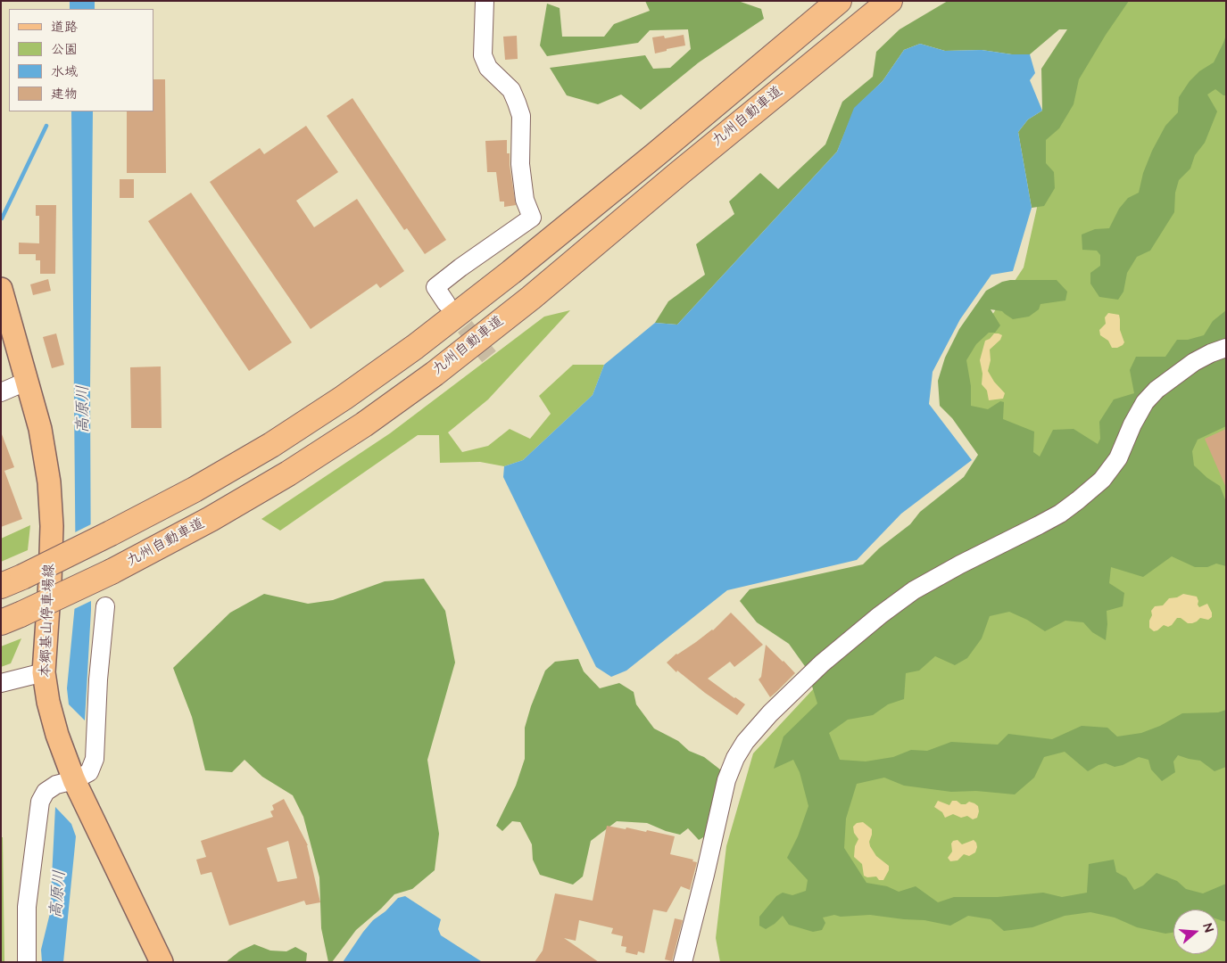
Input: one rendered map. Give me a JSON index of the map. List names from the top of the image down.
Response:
{
  "streets": {
    "highway": ["九州自動車道"],
    "main road": ["本郷基山停車場線"]
  },
  "water": ["高原川"],
  "legend": [
    "道路",
    "公園",
    "水域",
    "建物"
  ],
  "north": "right"
}
